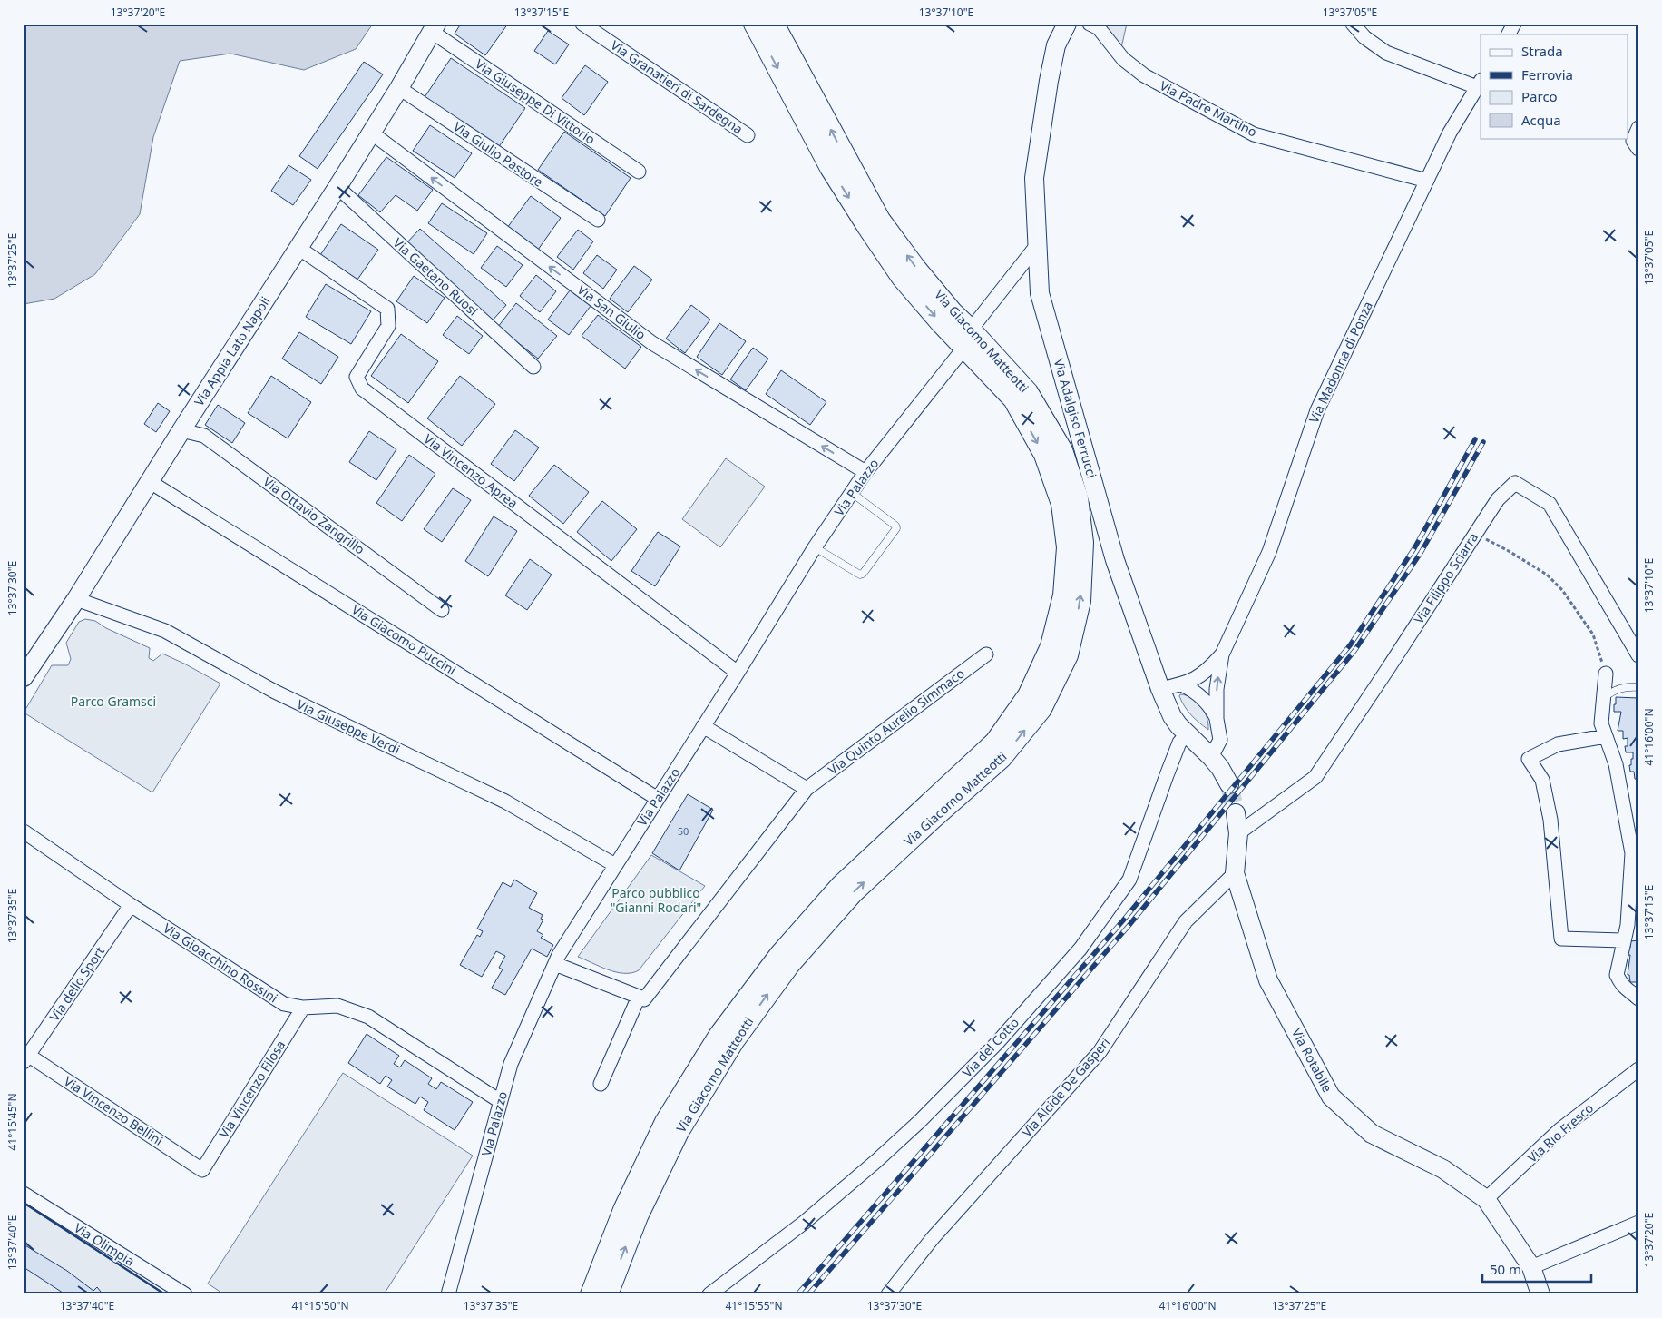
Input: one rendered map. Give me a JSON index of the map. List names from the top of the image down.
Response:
{
  "streets": {
    "main road": ["Via Giacomo Matteotti"],
    "street": [
      "Via Granatieri di Sardegna",
      "Via Giuseppe Di Vittorio",
      "Via Padre Martino",
      "Via Giulio Pastore",
      "Via Gaetano Ruosi",
      "Via San Giulio",
      "Via Appia Lato Napoli",
      "Via Madonna di Ponza",
      "Via Adalgiso Ferrucci",
      "Via Vincenzo Aprea",
      "Via Palazzo",
      "Via Ottavio Zangrillo",
      "Via Filippo Sciarra",
      "Via Giacomo Puccini",
      "Via Quinto Aurelio Simmaco",
      "Via Giuseppe Verdi",
      "Via Gioacchino Rossini",
      "Via dello Sport",
      "Via del Cotto",
      "Via Rotabile",
      "Via Alcide De Gasperi",
      "Via Vincenzo Filosa",
      "Via Vincenzo Bellini",
      "Via Rio Fresco",
      "Via Olimpia"
    ]
  },
  "crossings": [
    ["Via Giuseppe Di Vittorio", "Via Appia Lato Napoli"],
    ["Via Padre Martino", "Via Madonna di Ponza"],
    ["Via Giulio Pastore", "Via Appia Lato Napoli"],
    ["Via Gaetano Ruosi", "Via Appia Lato Napoli"],
    ["Via San Giulio", "Via Appia Lato Napoli"],
    ["Via San Giulio", "Via Palazzo"],
    ["Via Giacomo Matteotti", "Via Palazzo"],
    ["Via Appia Lato Napoli", "Via Vincenzo Aprea"],
    ["Via Appia Lato Napoli", "Via Ottavio Zangrillo"],
    ["Via Appia Lato Napoli", "Via Giacomo Puccini"],
    ["Via Appia Lato Napoli", "Via Giuseppe Verdi"],
    ["Via Madonna di Ponza", "Via Adalgiso Ferrucci"],
    ["Via Adalgiso Ferrucci", "Via Palazzo"],
    ["Via Adalgiso Ferrucci", "Via del Cotto"],
    ["Via Vincenzo Aprea", "Via Palazzo"],
    ["Via Palazzo", "Via Giacomo Puccini"],
    ["Via Palazzo", "Via Giuseppe Verdi"],
    ["Via Palazzo", "Via Gioacchino Rossini"],
    ["Via Gioacchino Rossini", "Via dello Sport"],
    ["Via Gioacchino Rossini", "Via Vincenzo Filosa"],
    ["Via dello Sport", "Via Vincenzo Bellini"],
    ["Via Rotabile", "Via Alcide De Gasperi"],
    ["Via Rotabile", "Via Rio Fresco"],
    ["Via Vincenzo Filosa", "Via Vincenzo Bellini"]
  ],
  "one_way": ["Via San Giulio"],
  "parks": ["Parco Gramsci", "Parco pubblico \"Gianni Rodari\""],
  "house_numbers": ["50"],
  "legend": [
    "Strada",
    "Ferrovia",
    "Parco",
    "Acqua"
  ],
  "scale_bar": "50 m",
  "coordinates": [
    "13°37'20\"E",
    "13°37'15\"E",
    "13°37'10\"E",
    "13°37'05\"E",
    "13°37'25\"E",
    "13°37'30\"E",
    "41°16'00\"N",
    "13°37'35\"E",
    "41°15'45\"N",
    "13°37'40\"E",
    "41°15'50\"N",
    "41°15'55\"N"
  ]
}
